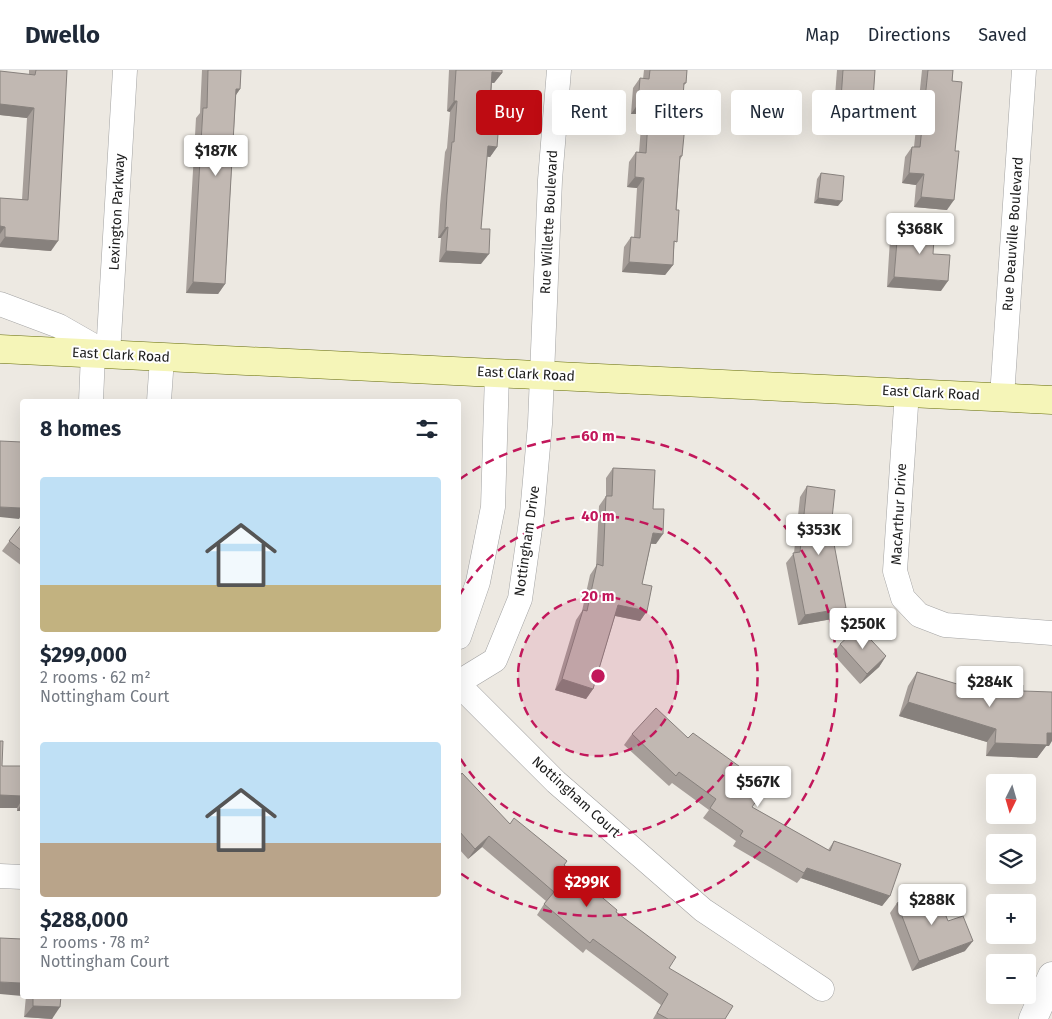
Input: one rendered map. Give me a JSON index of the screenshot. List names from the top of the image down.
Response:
{
  "streets": {
    "main road": ["East Clark Road"],
    "street": [
      "Lexington Parkway",
      "Rue Willette Boulevard",
      "Rue Deauville Boulevard",
      "MacArthur Drive",
      "Nottingham Drive",
      "Nottingham Court"
    ]
  },
  "crossings": [
    ["Lexington Parkway", "East Clark Road"],
    ["Rue Willette Boulevard", "East Clark Road"],
    ["Rue Willette Boulevard", "Nottingham Drive"],
    ["Rue Deauville Boulevard", "East Clark Road"],
    ["East Clark Road", "MacArthur Drive"],
    ["East Clark Road", "Nottingham Drive"]
  ],
  "north": "bottom",
  "page": {
    "header": "Dwello",
    "nav": ["Map", "Directions", "Saved"],
    "chip": [
      "Buy",
      "Rent",
      "Filters",
      "New",
      "Apartment"
    ],
    "price": [
      "$187K",
      "$368K",
      "$353K",
      "$250K",
      "$284K",
      "$567K",
      "$299K",
      "$288K"
    ],
    "heading": "8 homes",
    "list": [
      {
        "name": "$299,000",
        "note": "2 rooms · 62 m² · Nottingham Court"
      },
      {
        "name": "$288,000",
        "note": "2 rooms · 78 m² · Nottingham Court"
      }
    ],
    "map_buttons": ["+", "−"]
  },
  "rings": ["60 m", "40 m", "20 m"]
}
